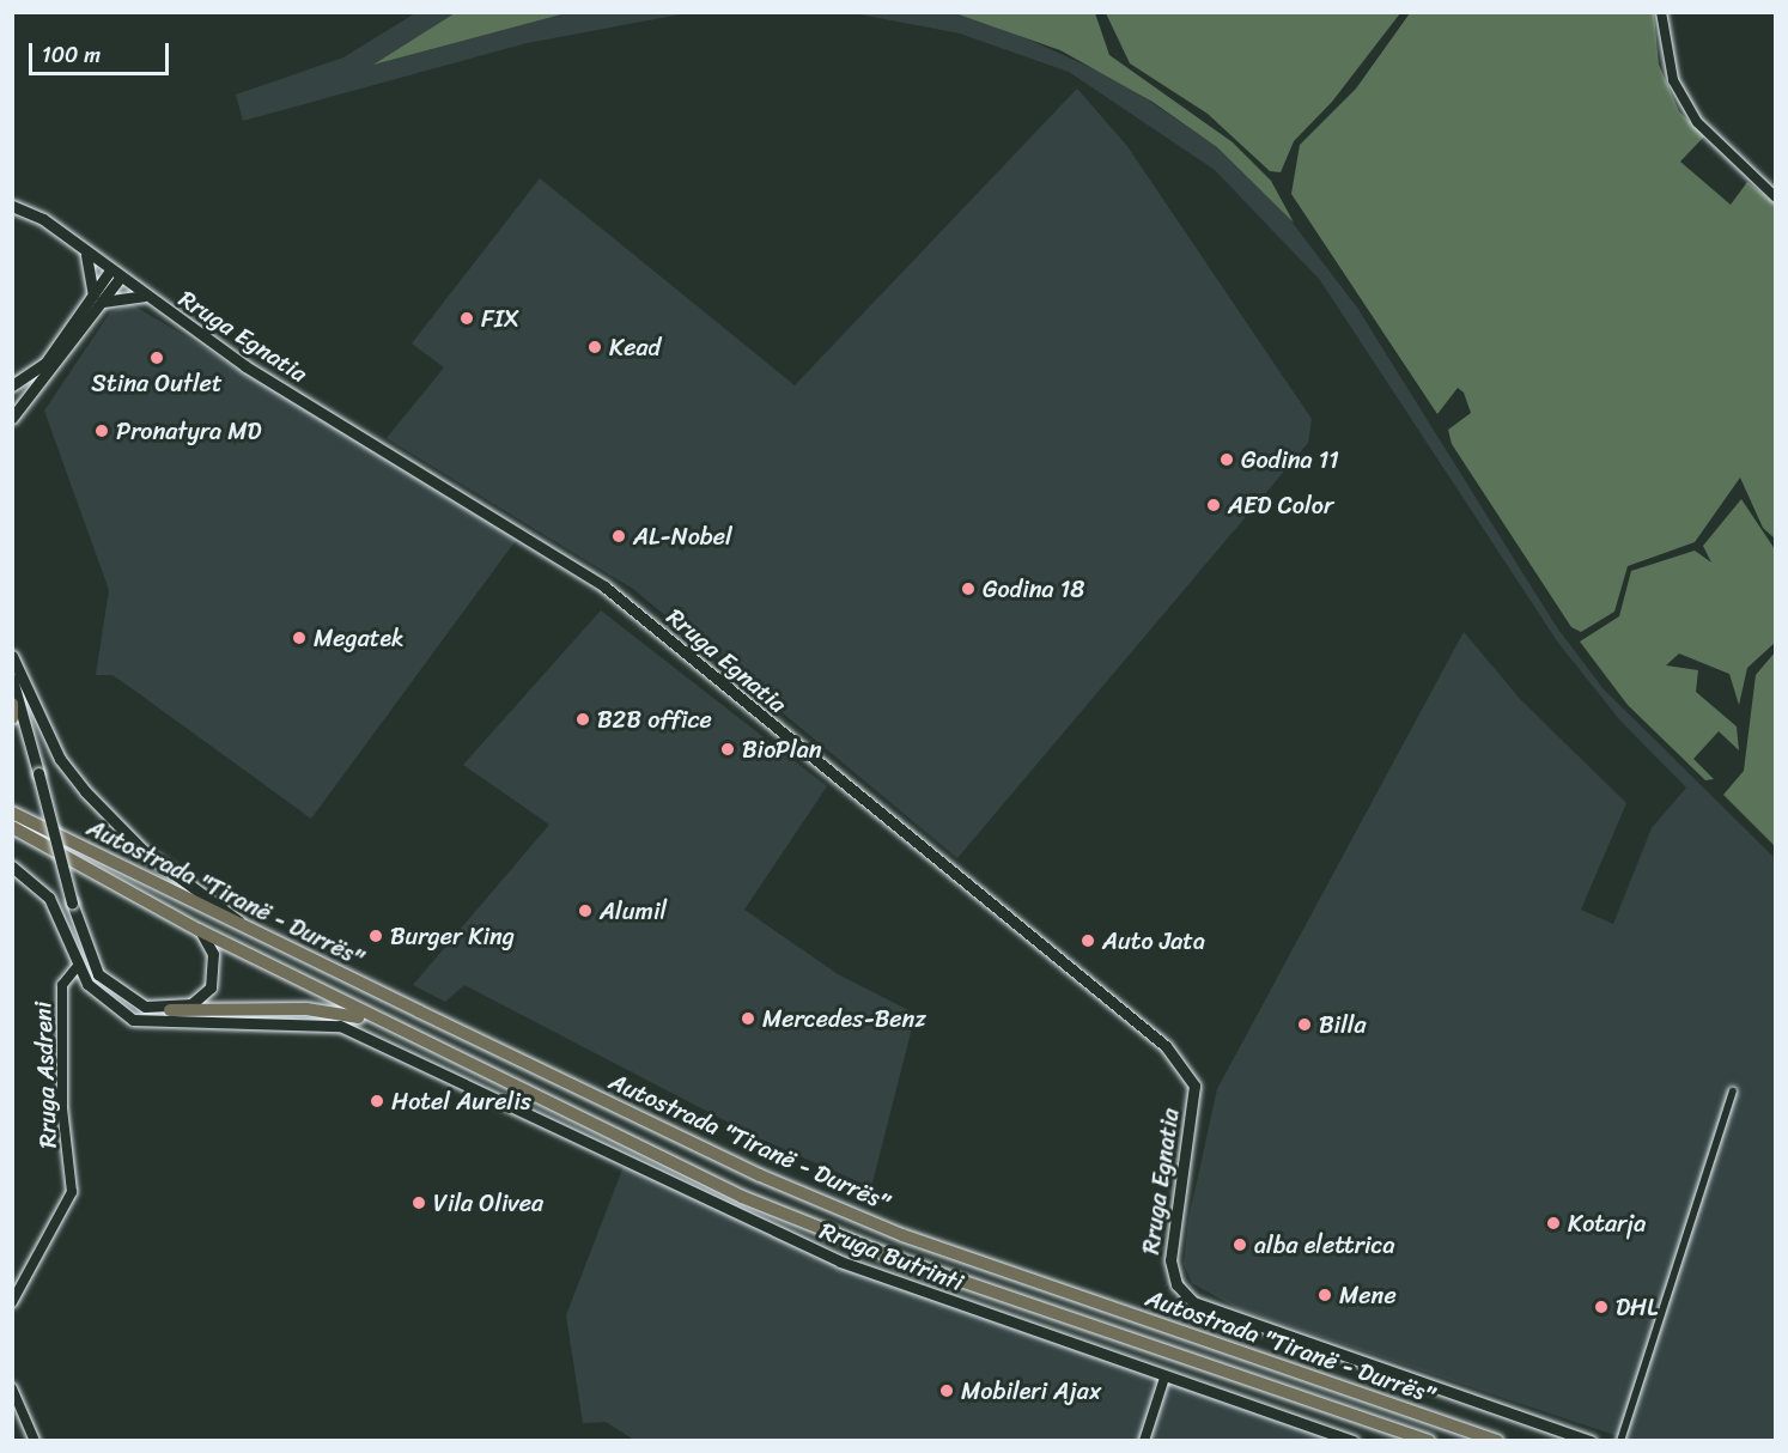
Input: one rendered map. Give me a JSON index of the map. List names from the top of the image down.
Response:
{
  "streets": {
    "highway": ["Autostrada \"Tiranë - Durrës\""],
    "main road": ["Rruga Egnatia", "Rruga Butrinti"],
    "street": ["Rruga Asdreni"]
  },
  "places": [
    "FIX",
    "Kead",
    "Stina Outlet",
    "Pronatyra MD",
    "Godina 11",
    "AED Color",
    "AL-Nobel",
    "Godina 18",
    "Megatek",
    "B2B office",
    "BioPlan",
    "Alumil",
    "Burger King",
    "Auto Jata",
    "Mercedes-Benz",
    "Billa",
    "Hotel Aurelis",
    "Vila Olivea",
    "Kotarja",
    "alba elettrica",
    "Mene",
    "DHL",
    "Mobileri Ajax"
  ],
  "scale_bar": "100 m"
}
